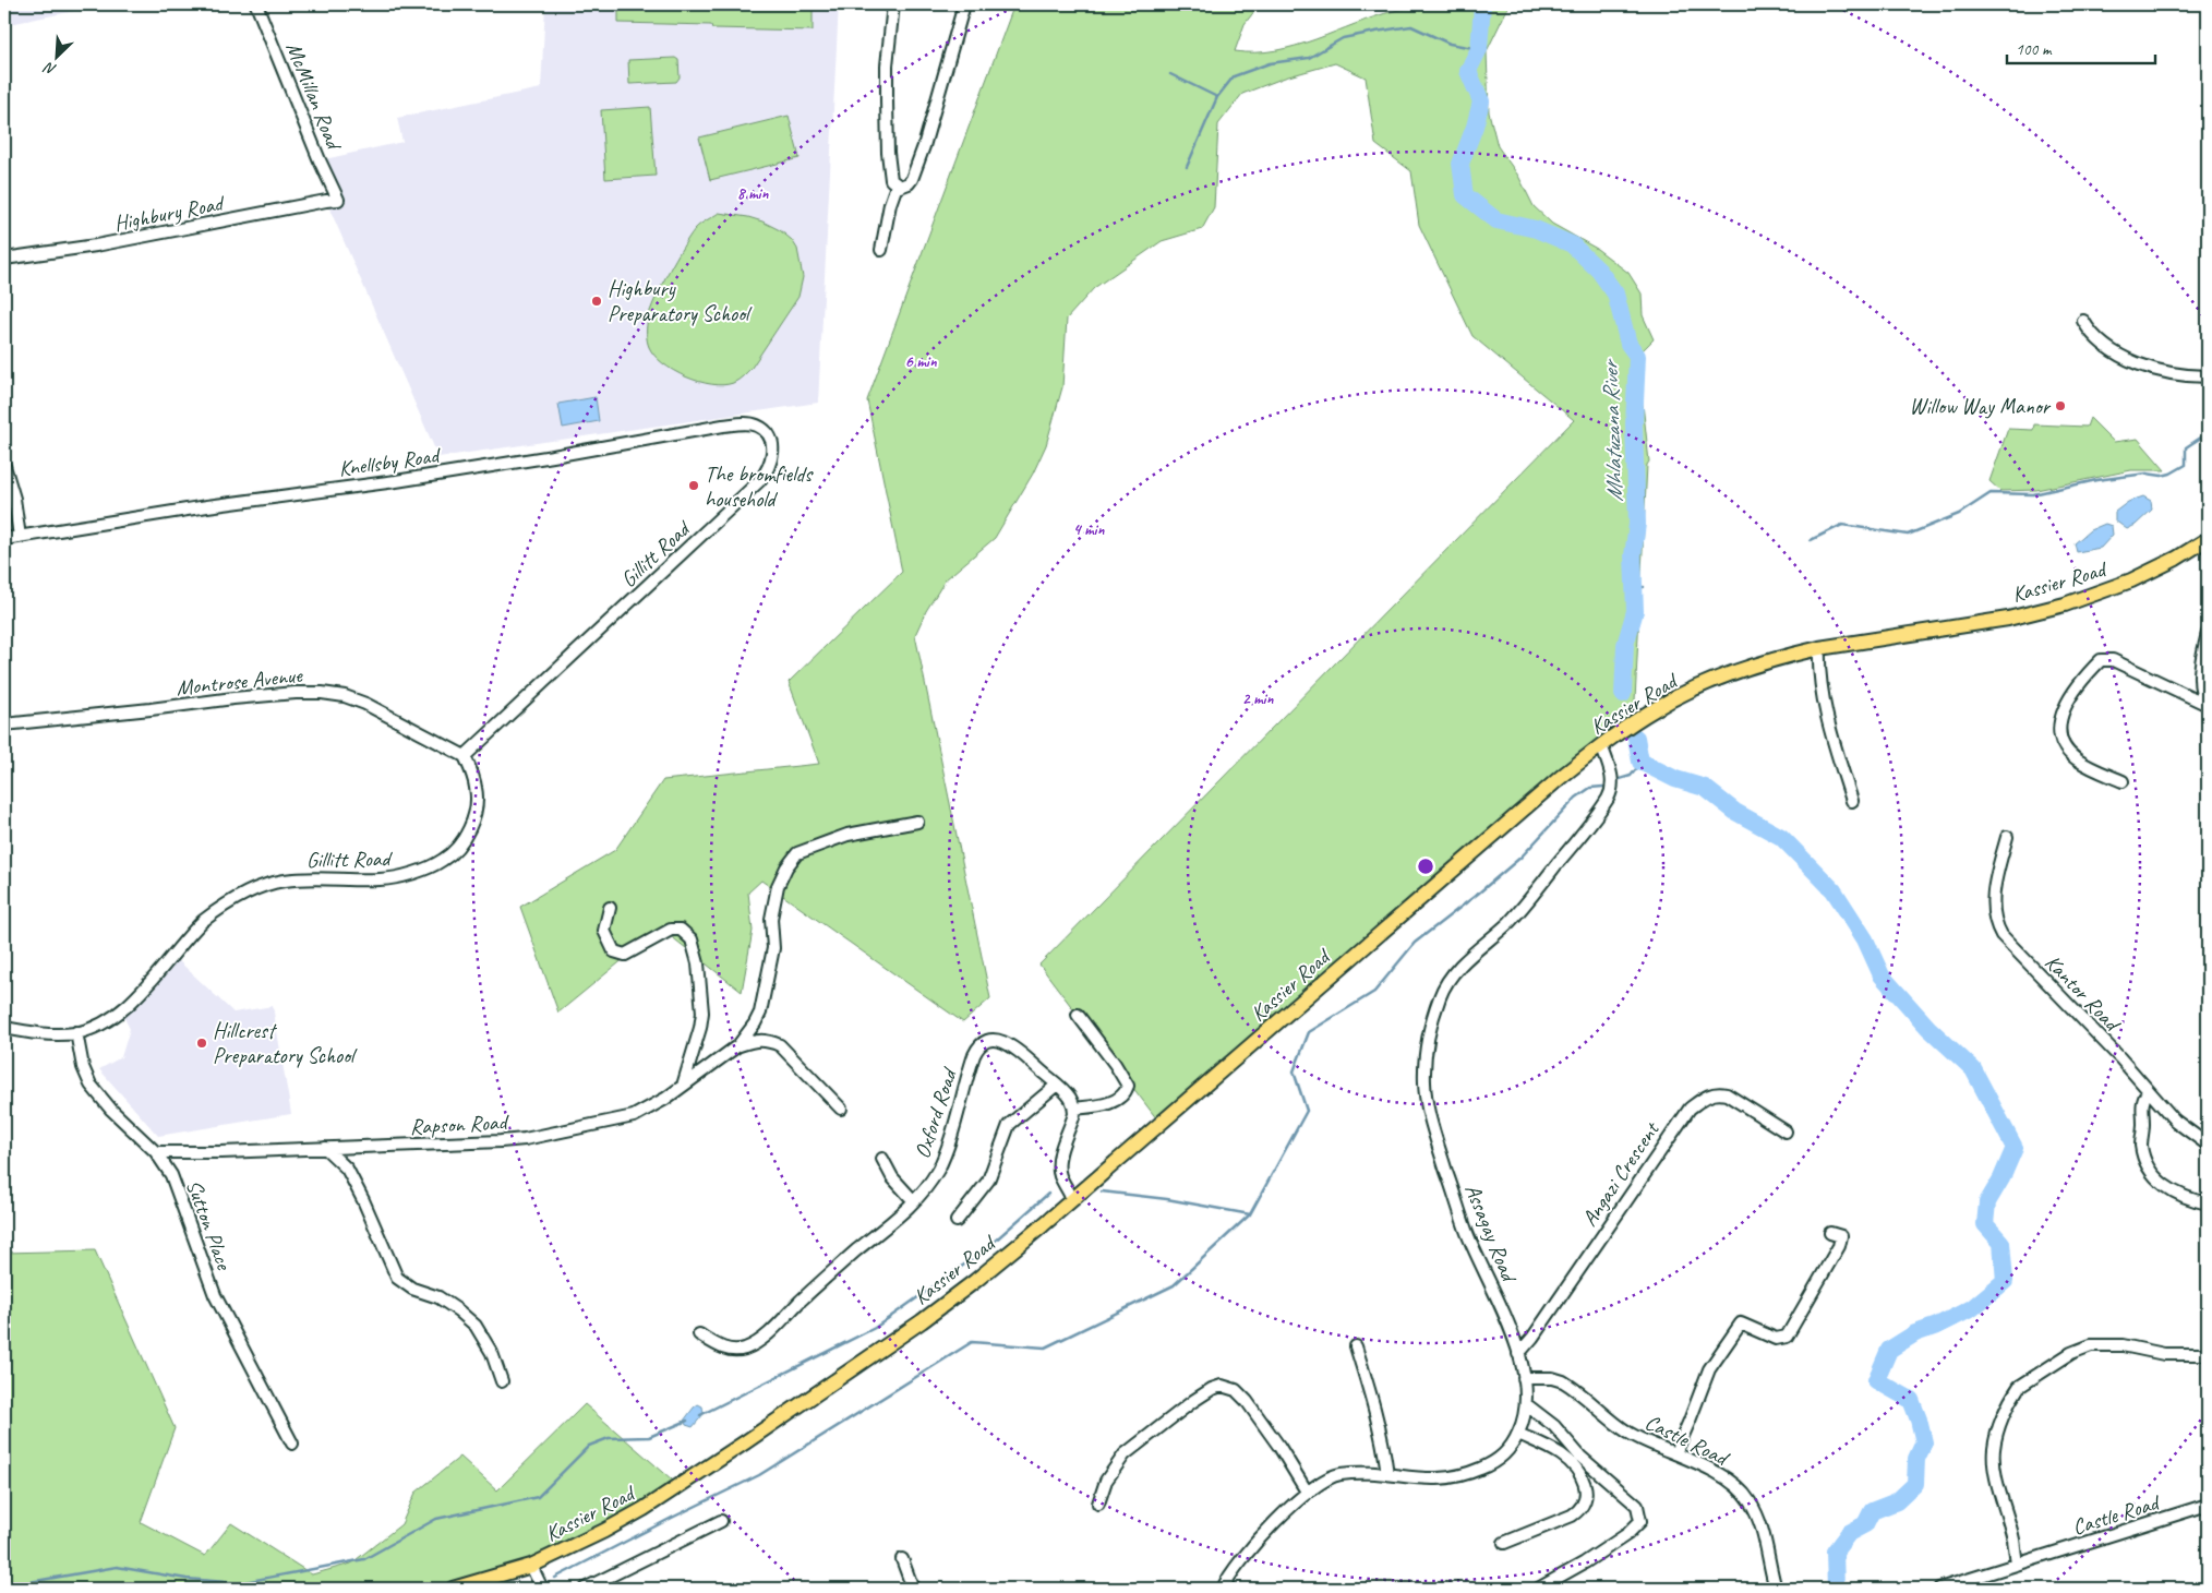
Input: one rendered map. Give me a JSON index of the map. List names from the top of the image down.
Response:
{
  "streets": {
    "main road": ["Kassier Road"],
    "street": [
      "McMillan Road",
      "Highbury Road",
      "Knellsby Road",
      "Gillitt Road",
      "Montrose Avenue",
      "Kantor Road",
      "Oxford Road",
      "Rapson Road",
      "Angazi Crescent",
      "Sutton Place",
      "Assagay Road",
      "Castle Road"
    ]
  },
  "crossings": [
    ["McMillan Road", "Highbury Road"],
    ["Knellsby Road", "Gillitt Road"],
    ["Gillitt Road", "Montrose Avenue"],
    ["Gillitt Road", "Sutton Place"],
    ["Kassier Road", "Assagay Road"],
    ["Rapson Road", "Sutton Place"],
    ["Angazi Crescent", "Assagay Road"],
    ["Assagay Road", "Castle Road"]
  ],
  "water": ["Mhlatuzana River"],
  "places": [
    "Highbury Preparatory School",
    "Willow Way Manor",
    "The bromfields household",
    "Hillcrest Preparatory School"
  ],
  "scale_bar": "100 m",
  "north": "bottom left",
  "rings": [
    "8 min",
    "6 min",
    "4 min",
    "2 min"
  ]
}
